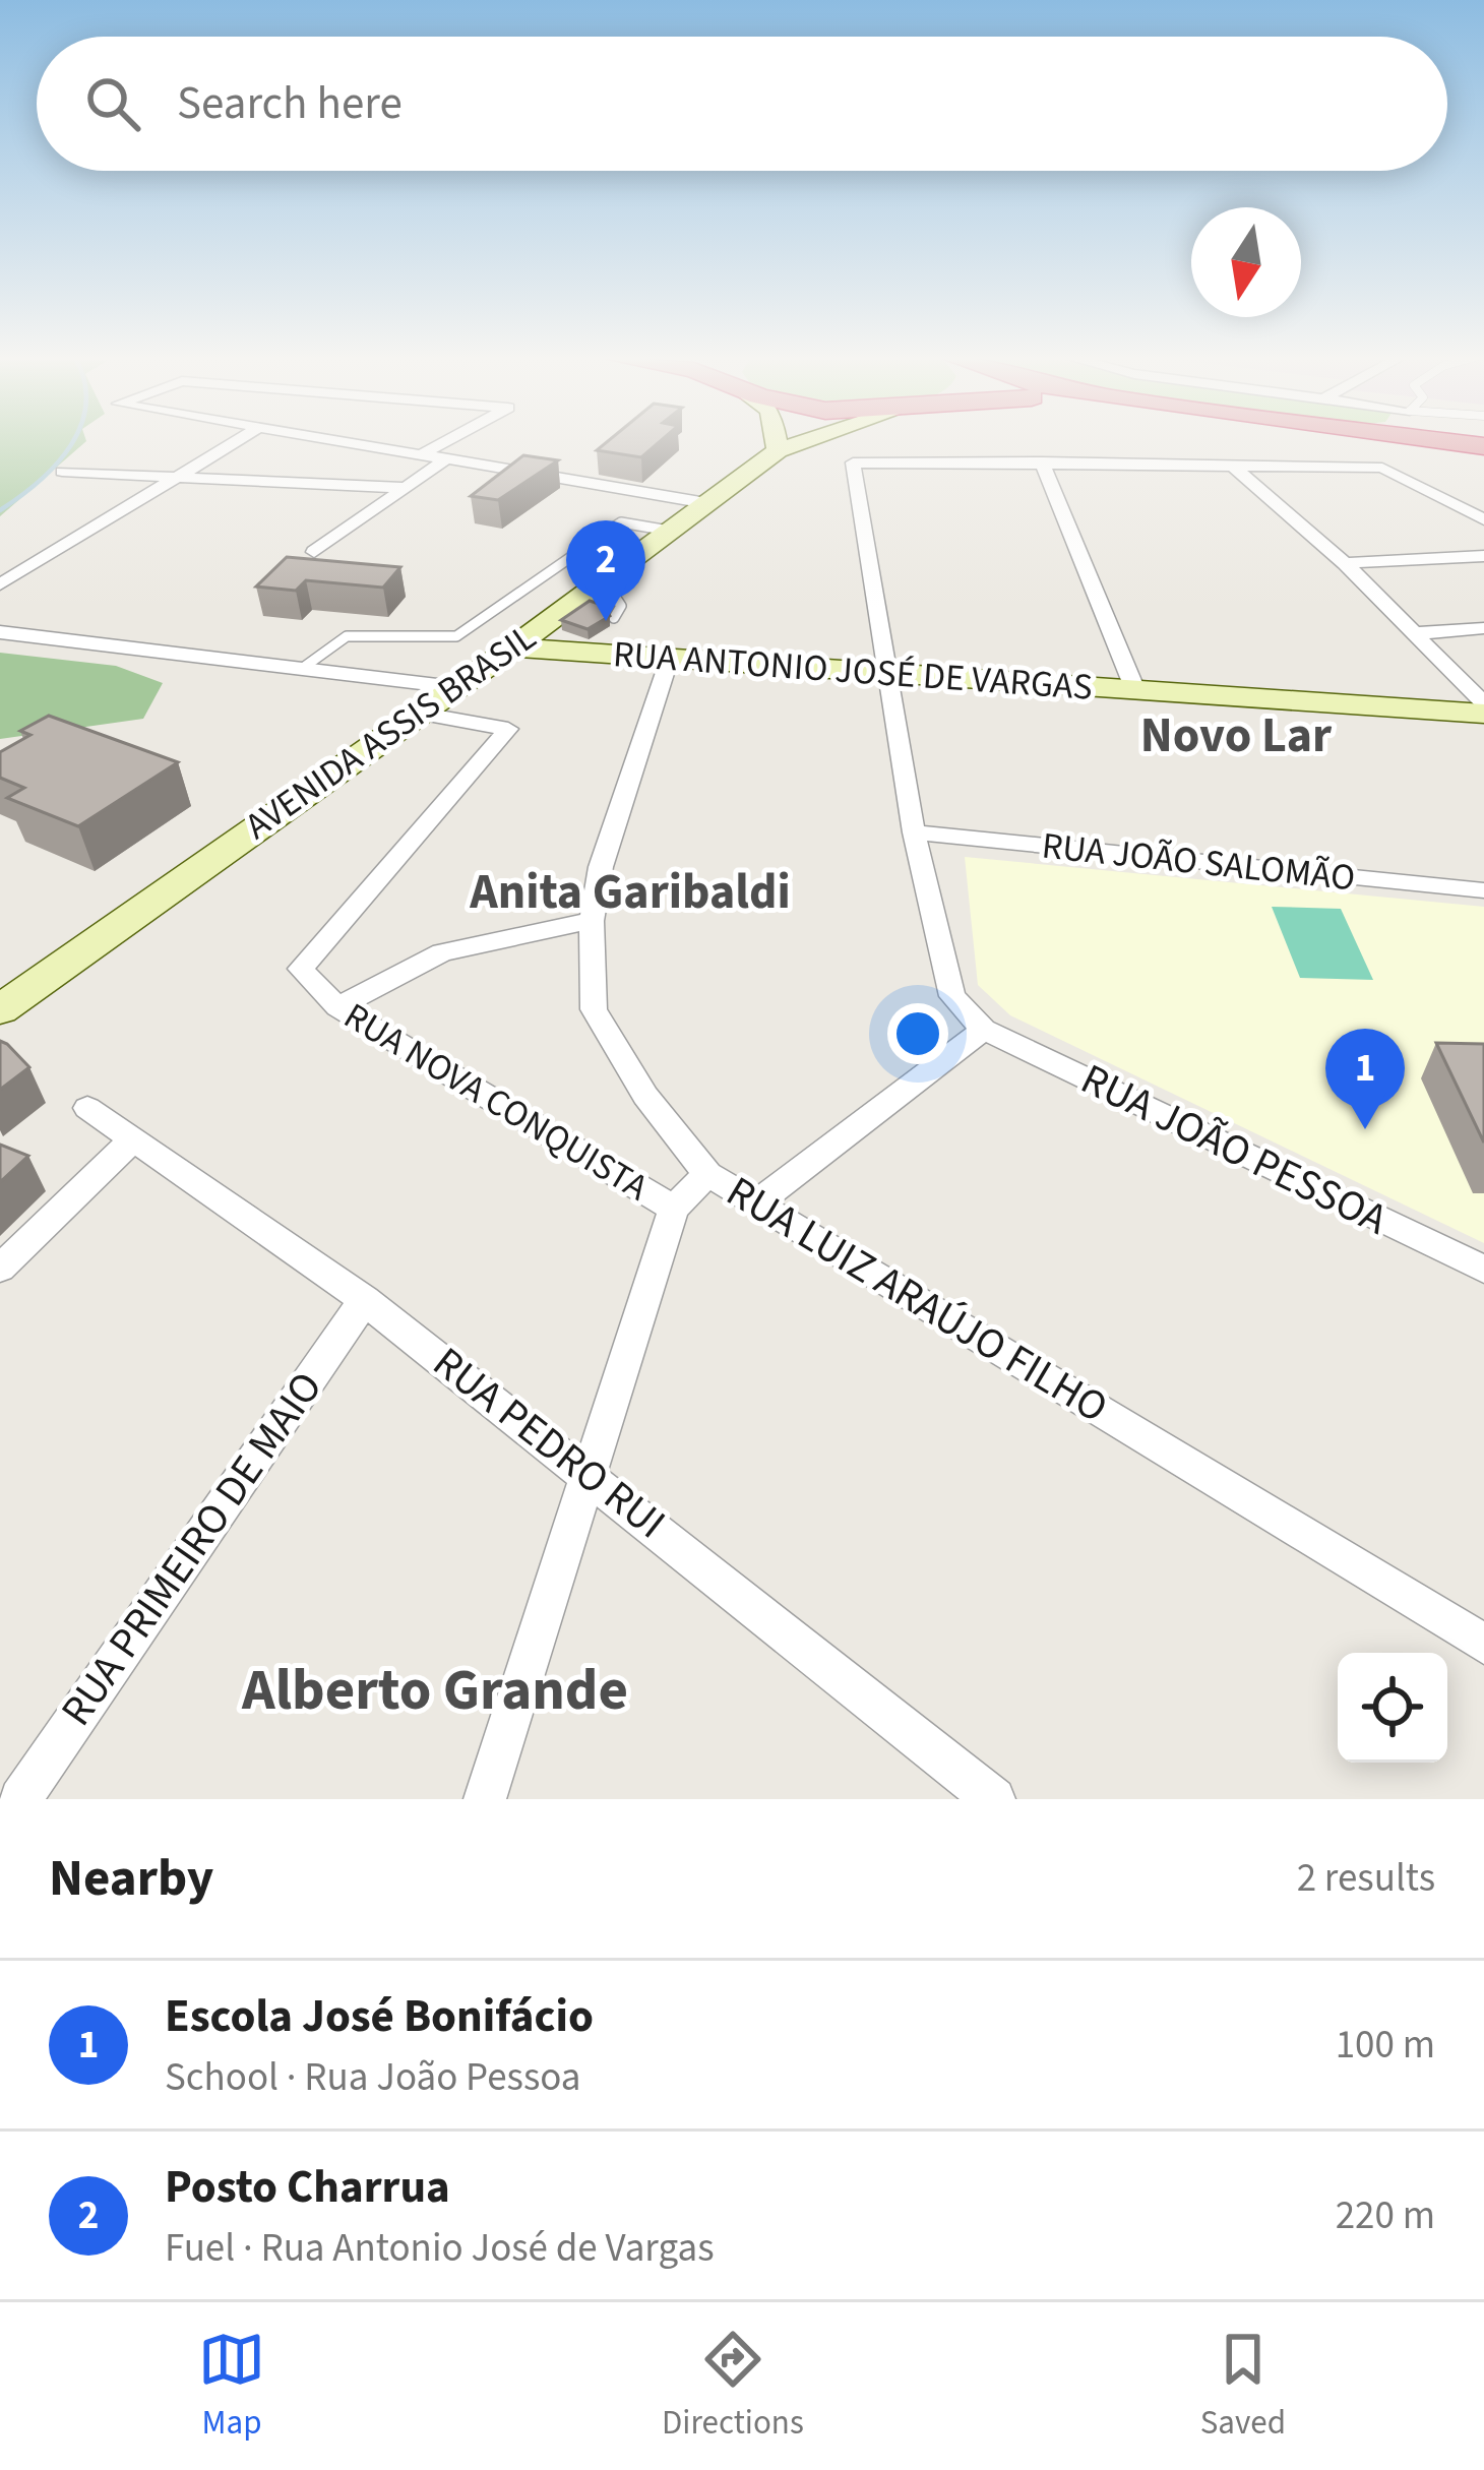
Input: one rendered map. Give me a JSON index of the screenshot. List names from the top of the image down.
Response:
{
  "streets": {
    "main road": ["RUA ANTONIO JOSÉ DE VARGAS", "AVENIDA ASSIS BRASIL"],
    "street": [
      "RUA JOÃO SALOMÃO",
      "RUA NOVA CONQUISTA",
      "RUA JOÃO PESSOA",
      "RUA LUIZ ARAÚJO FILHO",
      "RUA PEDRO RUI",
      "RUA PRIMEIRO DE MAIO"
    ]
  },
  "crossings": [
    ["RUA ANTONIO JOSÉ DE VARGAS", "AVENIDA ASSIS BRASIL"],
    ["RUA ANTONIO JOSÉ DE VARGAS", "RUA LUIZ ARAÚJO FILHO"],
    ["AVENIDA ASSIS BRASIL", "RUA NOVA CONQUISTA"],
    ["RUA PEDRO RUI", "RUA PRIMEIRO DE MAIO"]
  ],
  "districts": ["Novo Lar", "Anita Garibaldi", "Alberto Grande"],
  "north": "bottom",
  "page": {
    "search": "Search here",
    "pins": ["2", "1"],
    "heading": ["Nearby", "2 results"],
    "list": [
      {
        "mark": "1",
        "name": "Escola José Bonifácio",
        "note": "School · Rua João Pessoa",
        "value": "100 m"
      },
      {
        "mark": "2",
        "name": "Posto Charrua",
        "note": "Fuel · Rua Antonio José de Vargas",
        "value": "220 m"
      }
    ],
    "nav": ["Map", "Directions", "Saved"]
  }
}
